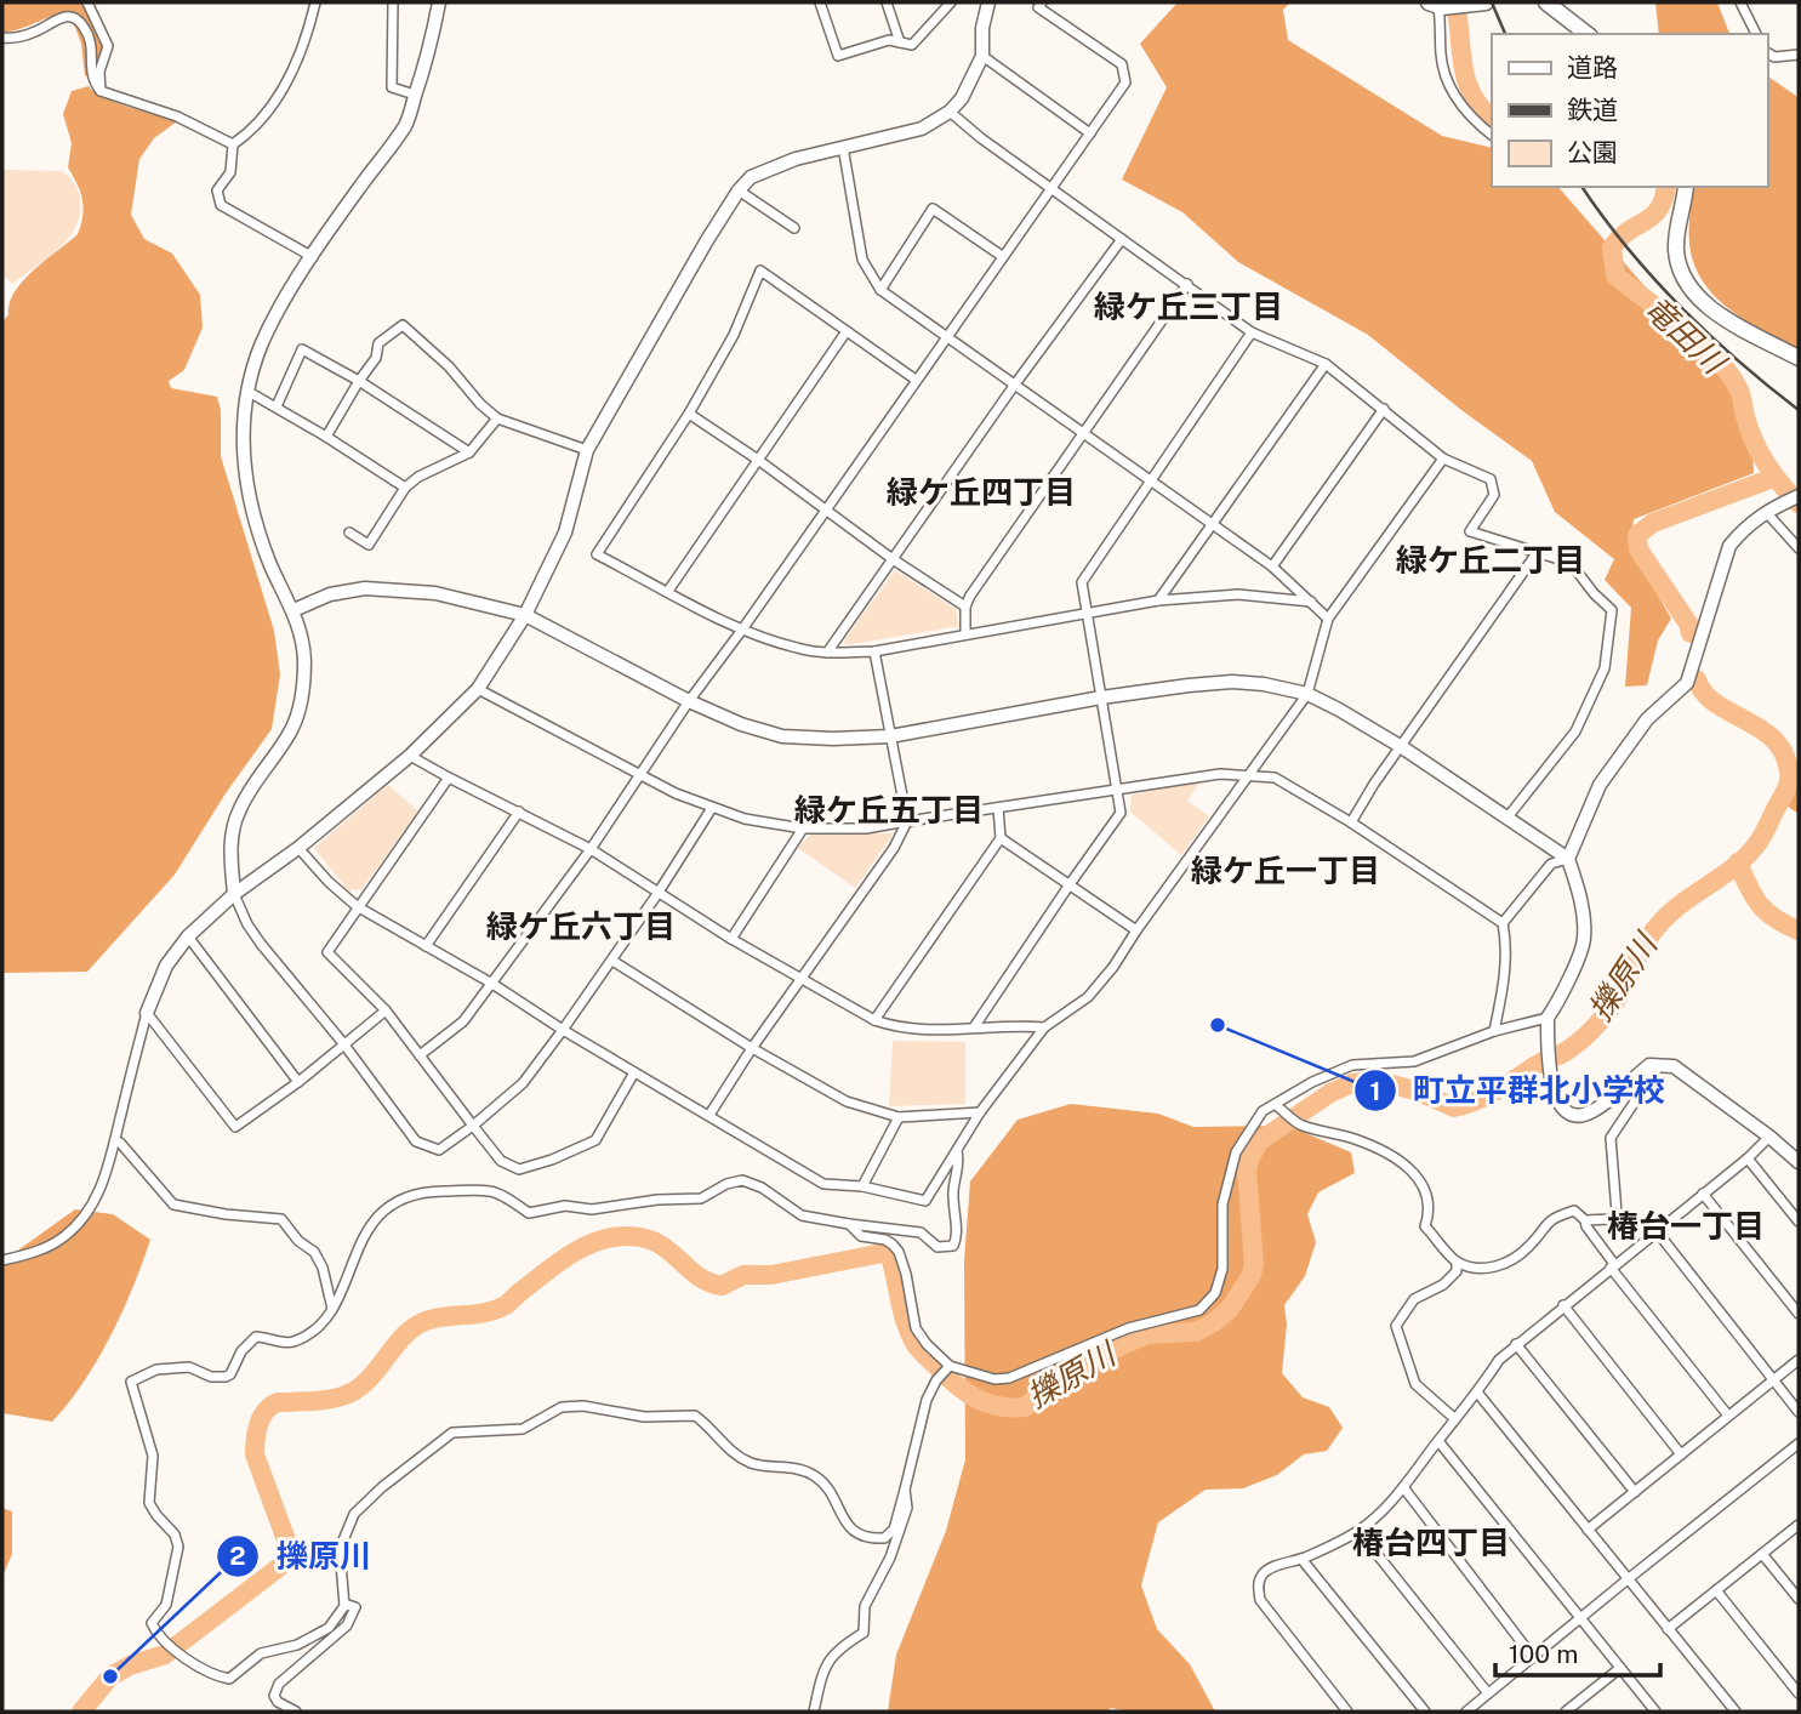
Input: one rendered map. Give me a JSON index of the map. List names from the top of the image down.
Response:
{
  "districts": [
    "緑ケ丘三丁目",
    "緑ケ丘四丁目",
    "緑ケ丘二丁目",
    "緑ケ丘五丁目",
    "緑ケ丘一丁目",
    "緑ケ丘六丁目",
    "椿台一丁目",
    "椿台四丁目"
  ],
  "water": ["竜田川", "擽原川"],
  "places": ["町立平群北小学校", "擽原川"],
  "legend": ["道路", "鉄道", "公園"],
  "scale_bar": "100 m"
}
